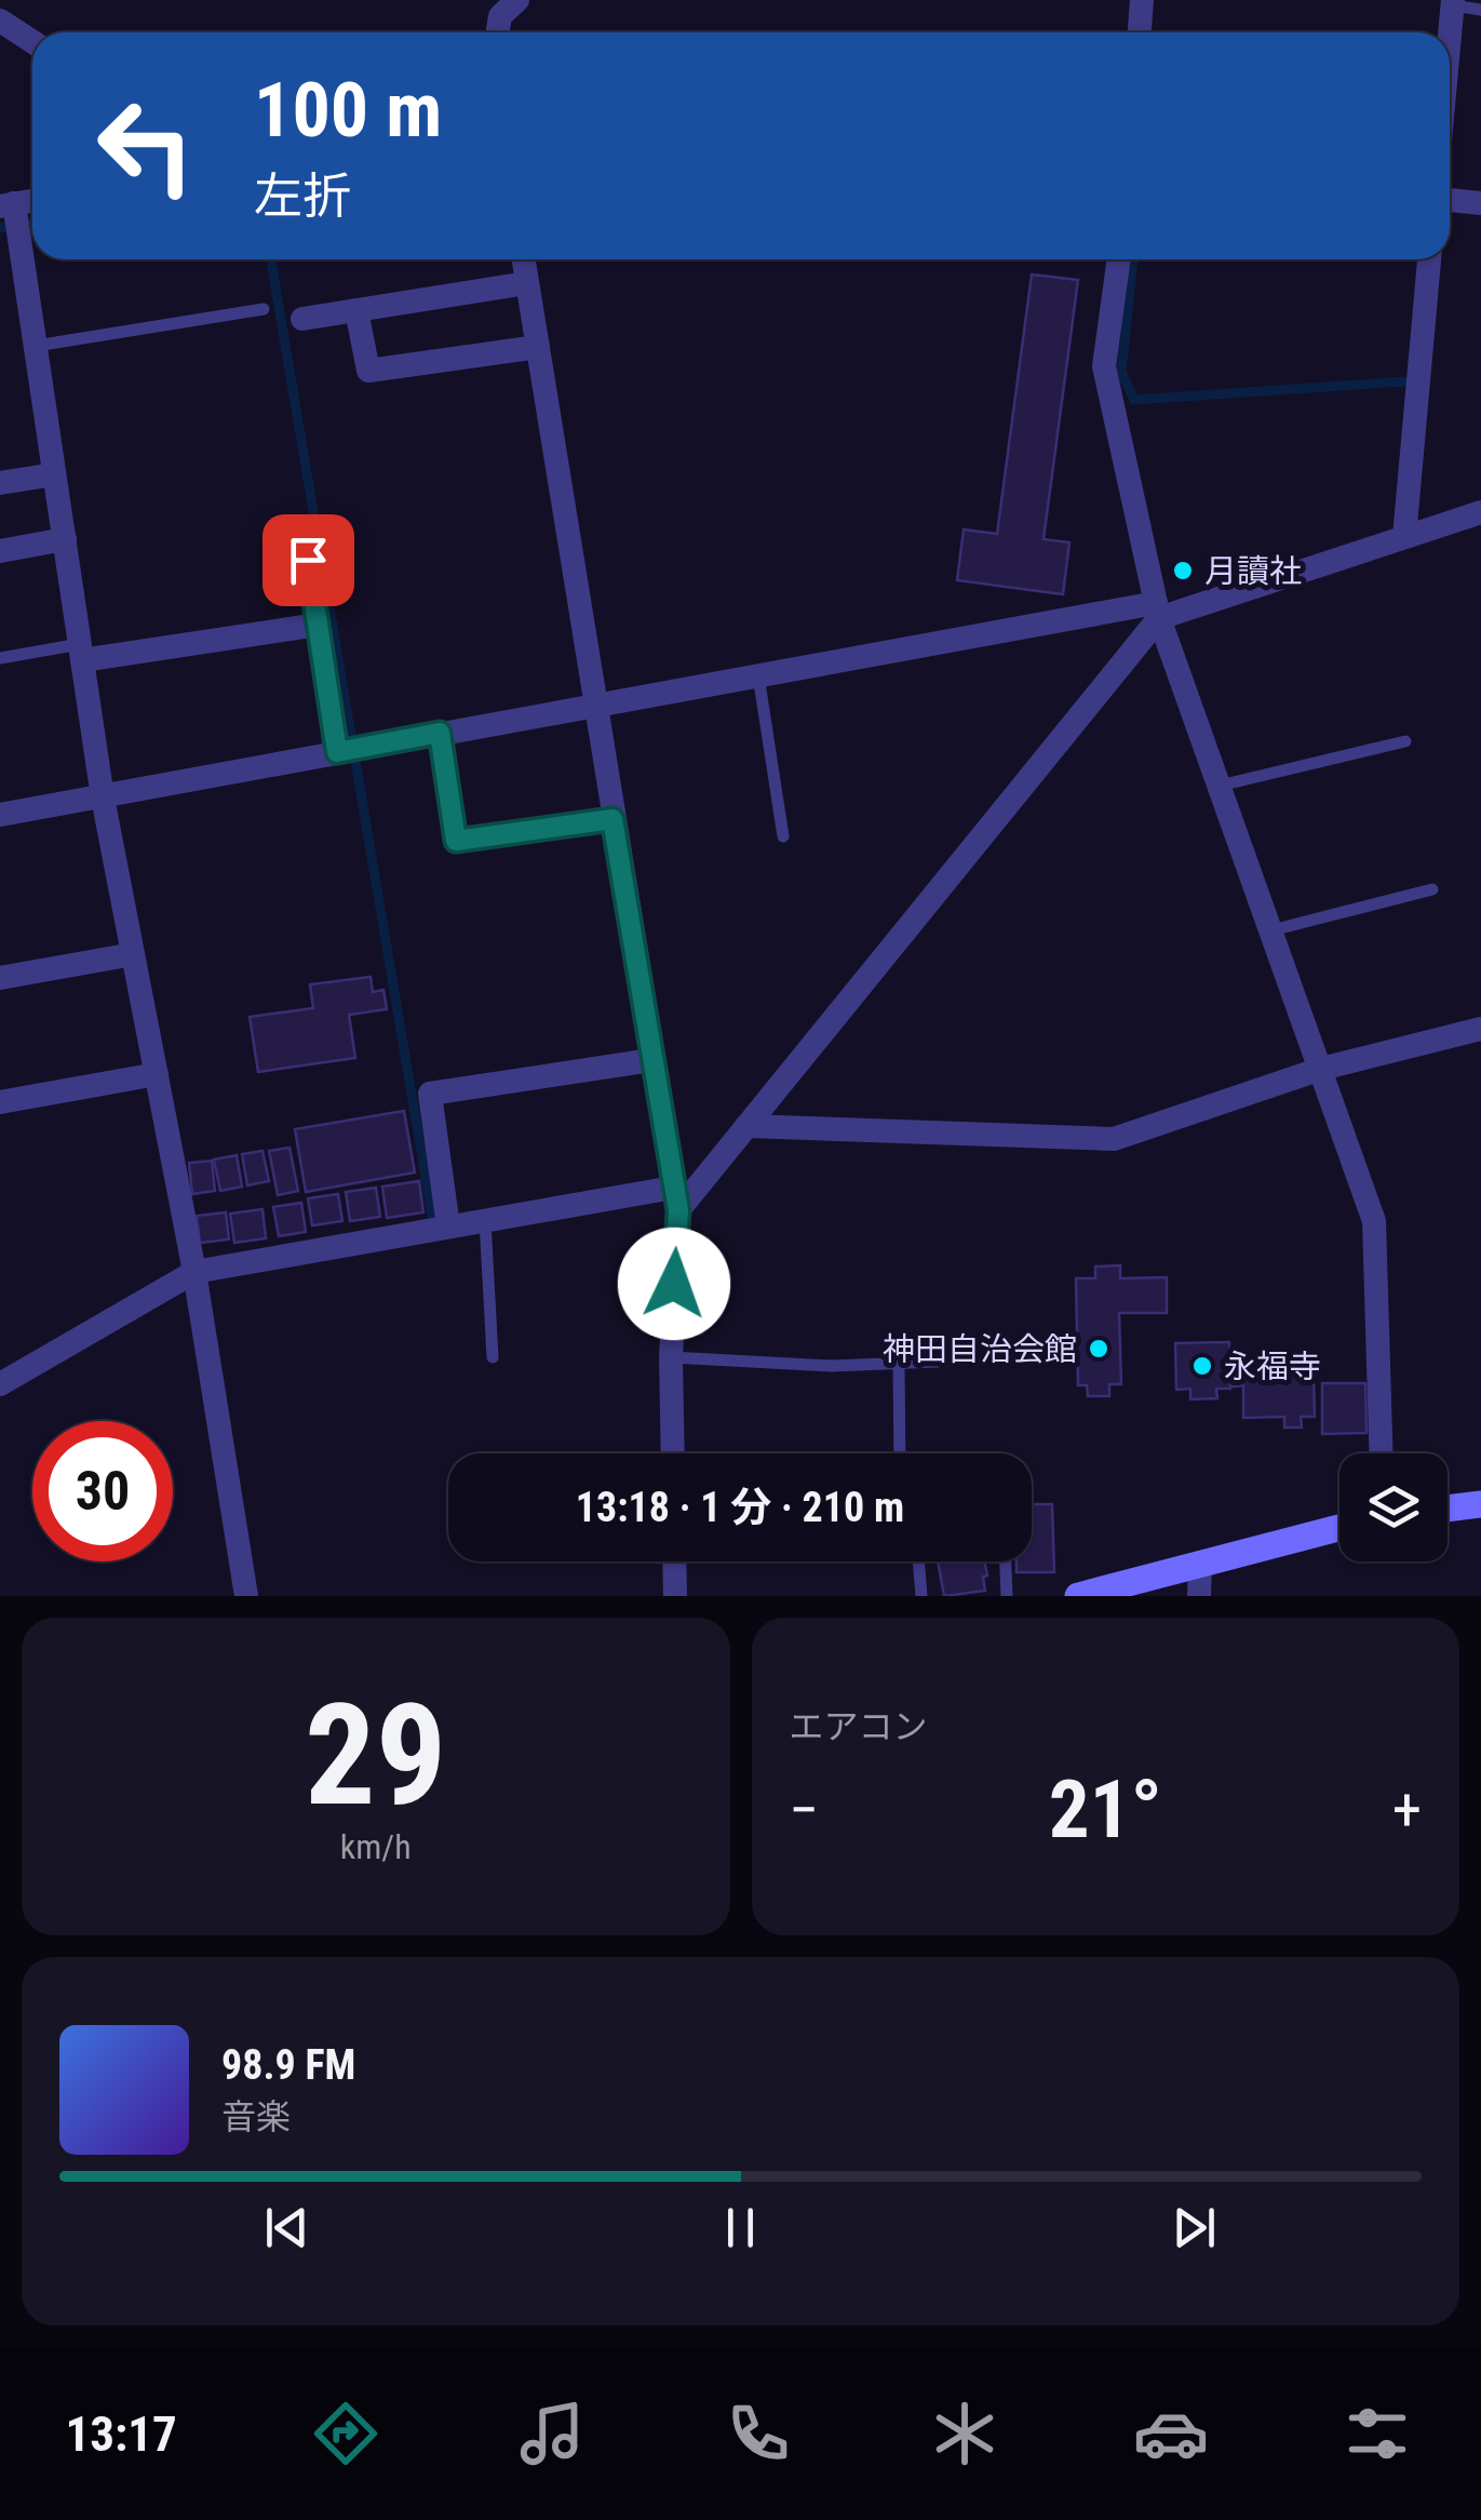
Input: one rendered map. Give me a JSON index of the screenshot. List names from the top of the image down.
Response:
{
  "places": ["月讀社", "神田自治会館", "永福寺"],
  "page": {
    "turn": ["100 m", "左折"],
    "limit": "30",
    "trip": "13:18 · 1 分 · 210 m",
    "tile": [
      ["29", "km/h"],
      "エアコン"
    ],
    "heat": ["−", "21°", "+"],
    "song": ["98.9 FM", "音楽"],
    "tabs": "13:17"
  }
}
